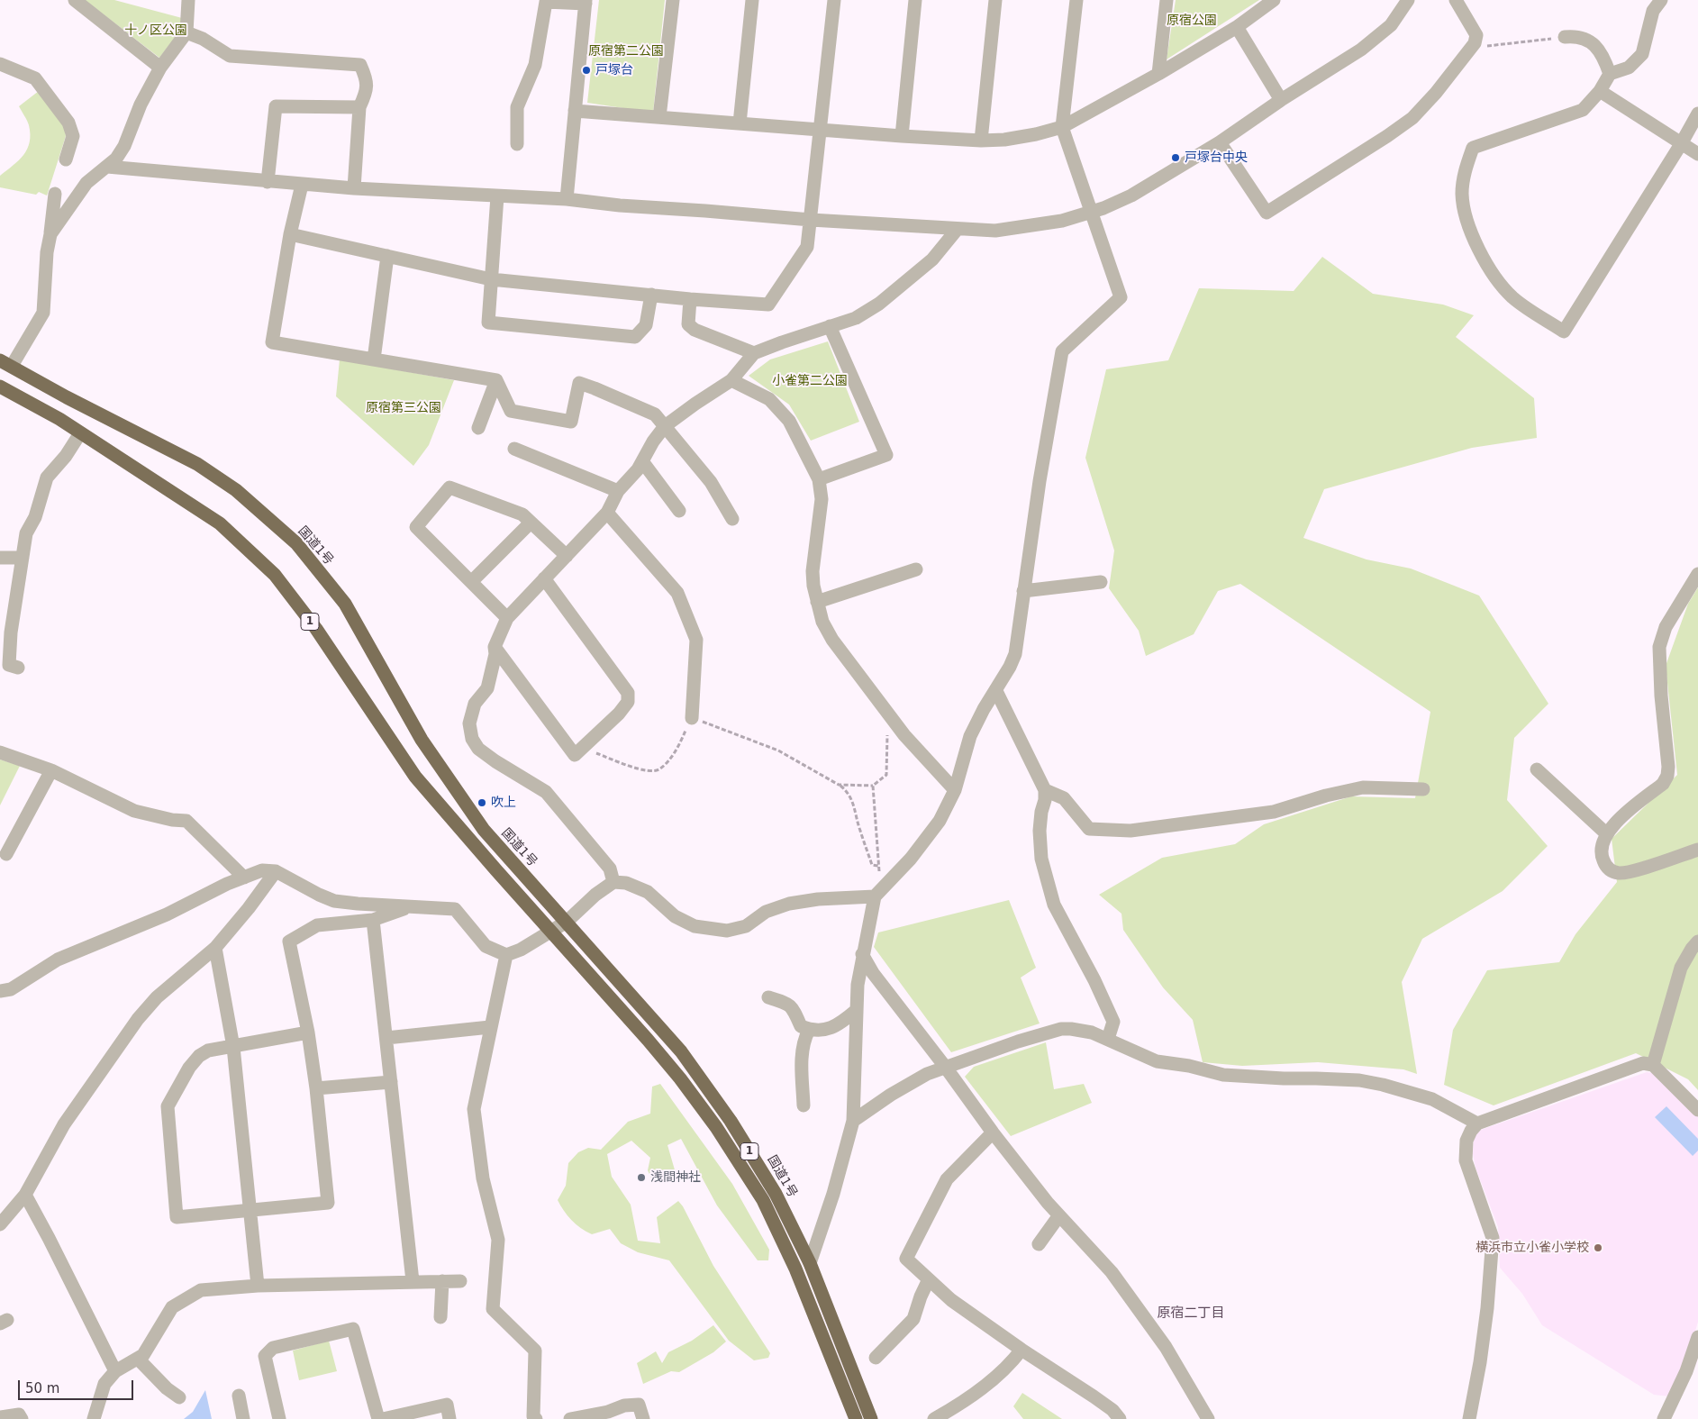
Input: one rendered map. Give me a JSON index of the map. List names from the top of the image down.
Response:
{
  "streets": {
    "highway": ["国道1号", "1"]
  },
  "districts": ["原宿二丁目"],
  "parks": [
    "原宿公園",
    "十ノ区公園",
    "原宿第二公園",
    "小雀第二公園",
    "原宿第三公園"
  ],
  "places": [
    "戸塚台",
    "戸塚台中央",
    "吹上",
    "浅間神社",
    "横浜市立小雀小学校"
  ],
  "scale_bar": "50 m"
}
